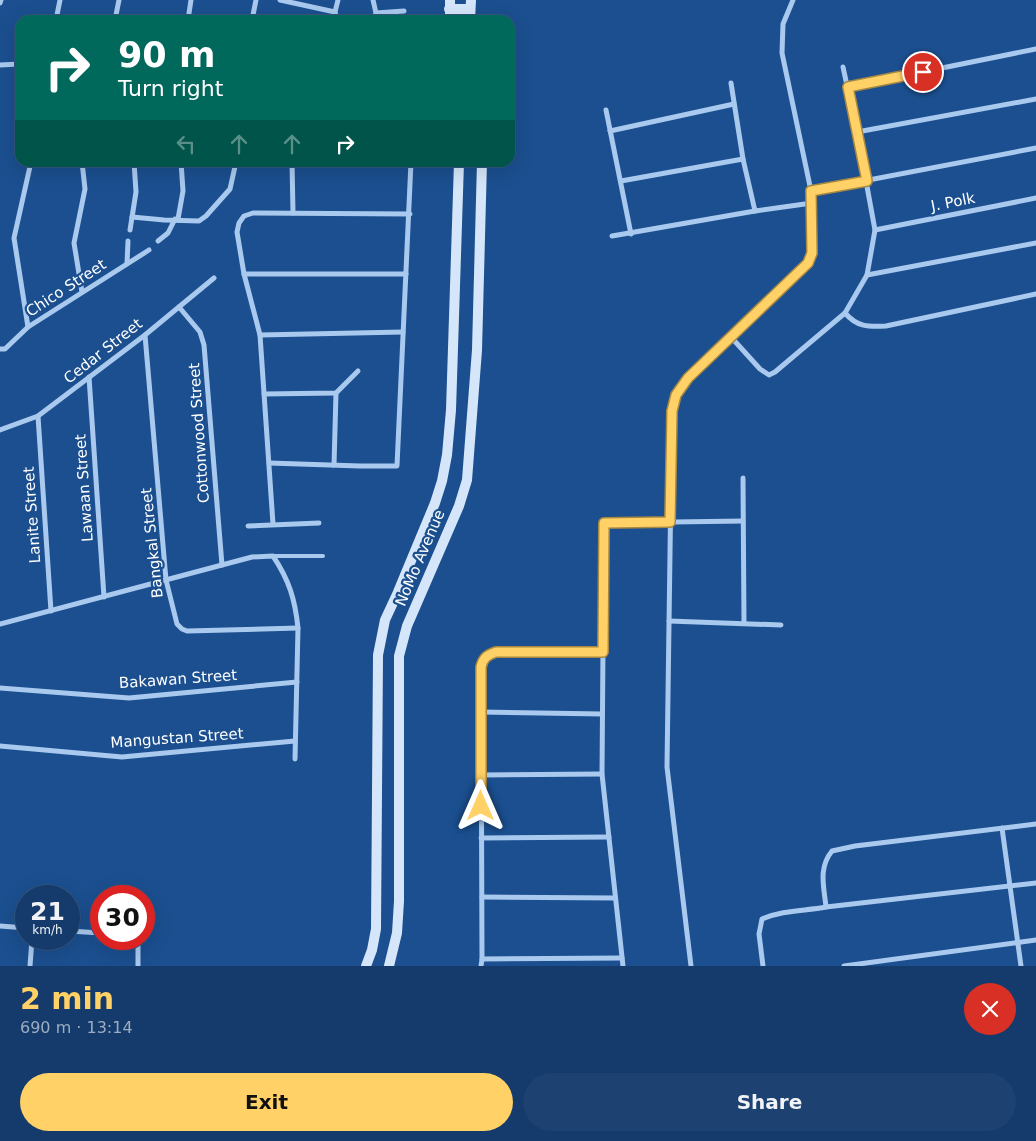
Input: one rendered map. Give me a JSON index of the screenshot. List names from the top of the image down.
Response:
{
  "streets": {
    "main road": ["NoMo Avenue"],
    "street": [
      "J. Polk",
      "Chico Street",
      "Cedar Street",
      "Cottonwood Street",
      "Lawaan Street",
      "Lanite Street",
      "Bangkal Street",
      "Bakawan Street",
      "Mangustan Street"
    ]
  },
  "crossings": [
    ["Cedar Street", "Cottonwood Street"],
    ["Cedar Street", "Lawaan Street"],
    ["Cedar Street", "Lanite Street"],
    ["Cedar Street", "Bangkal Street"]
  ],
  "page": {
    "turn": ["90 m", "Turn right"],
    "speed": "21 km/h",
    "limit": "30",
    "heading": ["2 min", "690 m · 13:14"],
    "buttons": ["Exit", "Share"]
  }
}
